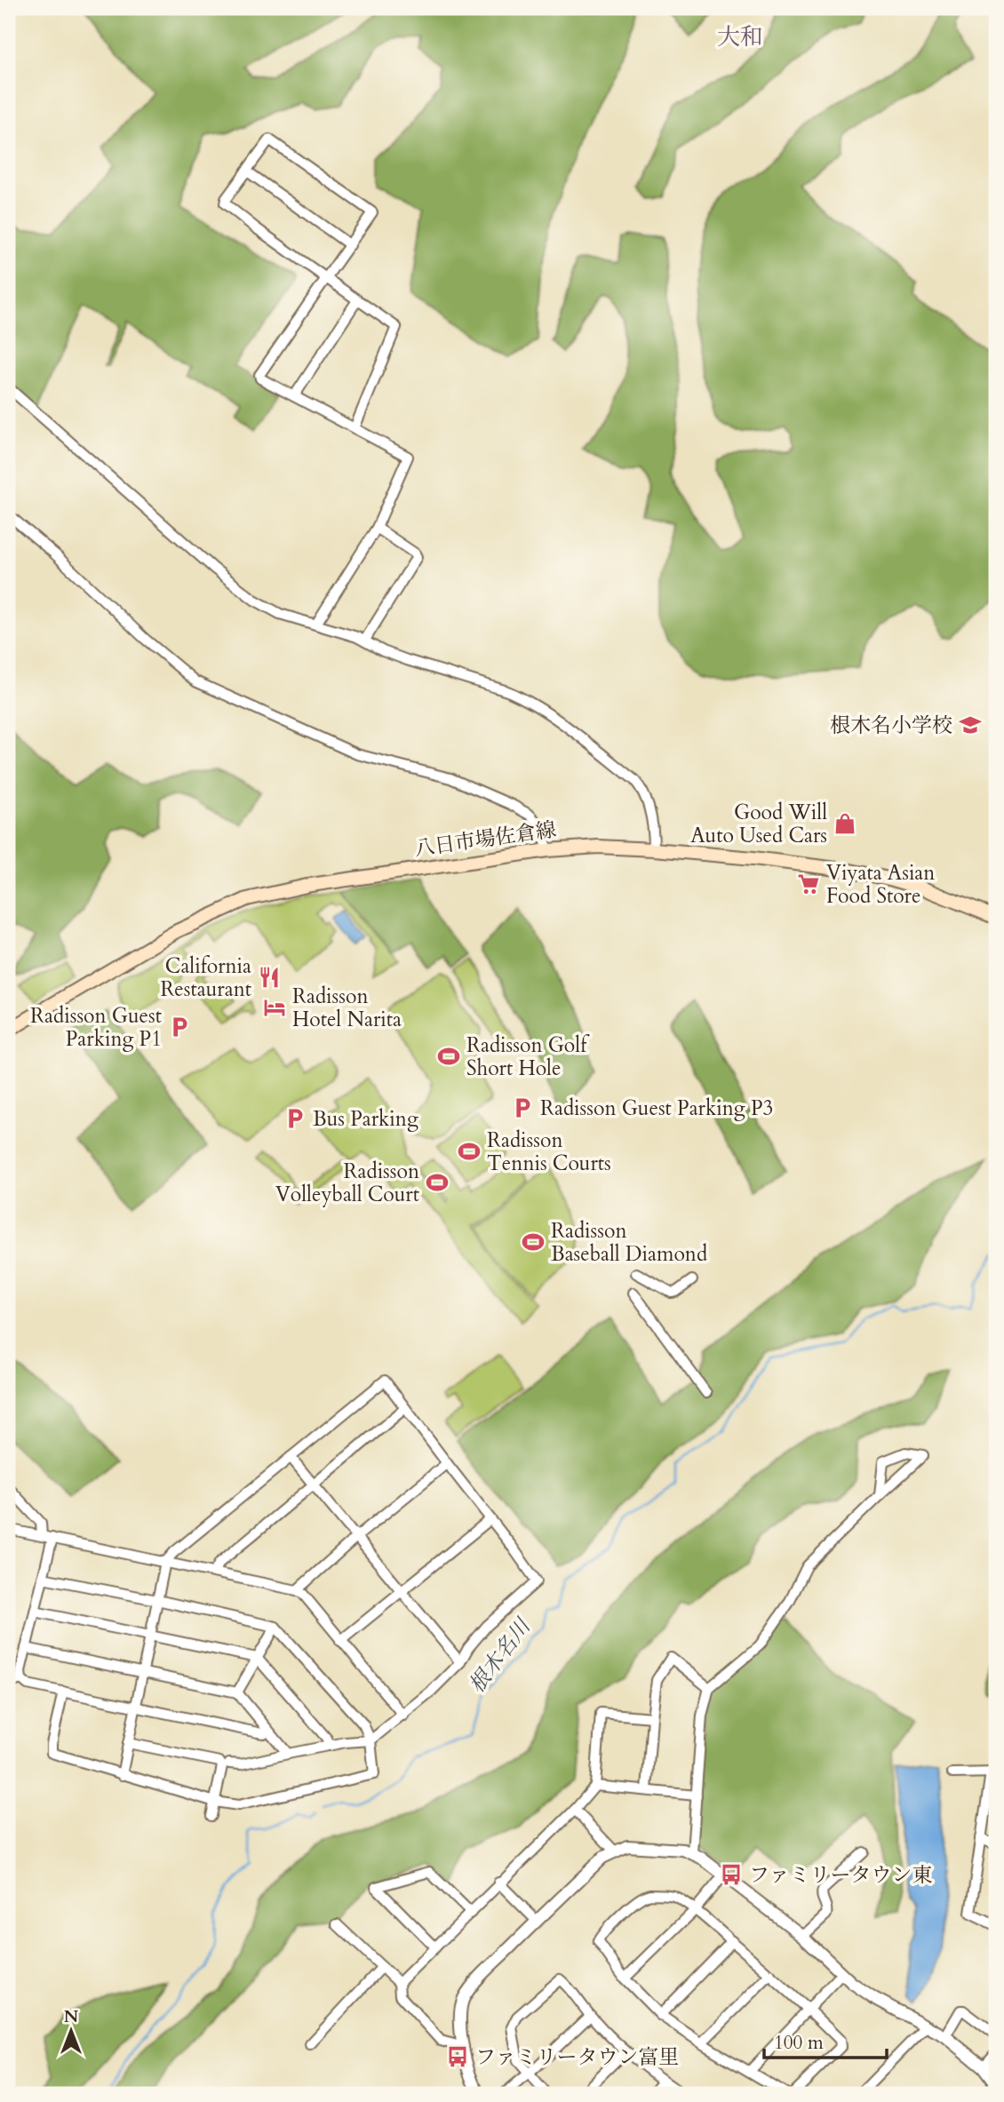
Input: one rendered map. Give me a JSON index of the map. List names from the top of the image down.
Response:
{
  "streets": {
    "main road": ["八日市場佐倉線"]
  },
  "districts": ["大和"],
  "water": ["根木名川"],
  "places": {
    "school or university": ["根木名小学校"],
    "shop": ["Good Will Auto Used Cars"],
    "supermarket": ["Viyata Asian Food Store"],
    "restaurant": ["California Restaurant"],
    "hotel": ["Radisson Hotel Narita"],
    "parking": ["Radisson Guest Parking P1", "Radisson Guest Parking P3", "Bus Parking"],
    "sports": [
      "Radisson Golf Short Hole",
      "Radisson Tennis Courts",
      "Radisson Volleyball Court",
      "Radisson Baseball Diamond"
    ],
    "bus stop": ["ファミリータウン東", "ファミリータウン富里"]
  },
  "scale_bar": "100 m",
  "north": "top"
}
